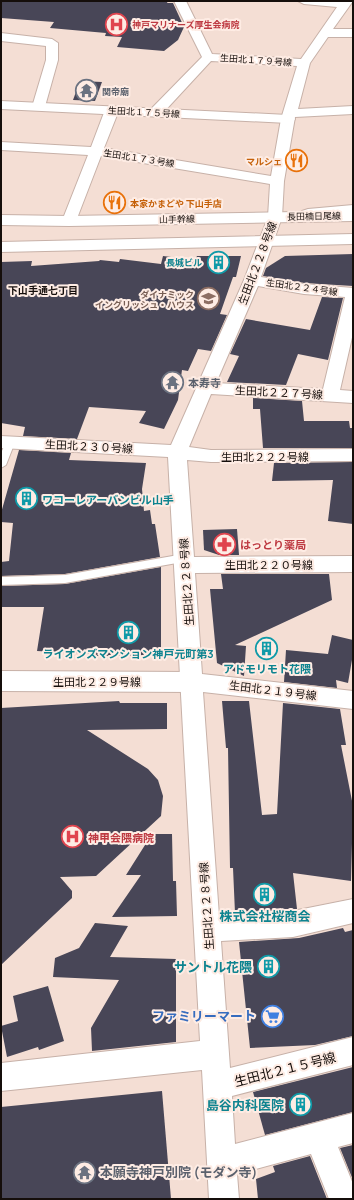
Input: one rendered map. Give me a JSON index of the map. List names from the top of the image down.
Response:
{
  "streets": {
    "main road": [
      "生田北１７５号線",
      "長田楠日尾線",
      "山手幹線",
      "生田北２２９号線"
    ],
    "street": [
      "生田北１７９号線",
      "生田北１７３号線",
      "生田北２２８号線",
      "生田北２２４号線",
      "生田北２２７号線",
      "生田北２３０号線",
      "生田北２２２号線",
      "生田北２２０号線",
      "生田北２１９号線",
      "生田北２１５号線"
    ]
  },
  "crossings": [
    ["生田北１７９号線", "生田北２２８号線"],
    ["生田北１７５号線", "生田北２２８号線"],
    ["生田北１７３号線", "生田北２２８号線"],
    ["長田楠日尾線", "山手幹線"],
    ["長田楠日尾線", "生田北２２８号線"],
    ["山手幹線", "生田北２２８号線"],
    ["生田北２２８号線", "生田北２２４号線"],
    ["生田北２２８号線", "生田北２２７号線"],
    ["生田北２２８号線", "生田北２３０号線"],
    ["生田北２２８号線", "生田北２２２号線"],
    ["生田北２２８号線", "生田北２２０号線"],
    ["生田北２２８号線", "生田北２２９号線"],
    ["生田北２２８号線", "生田北２１９号線"],
    ["生田北２２８号線", "生田北２１５号線"],
    ["生田北２３０号線", "生田北２２２号線"],
    ["生田北２２９号線", "生田北２１９号線"]
  ],
  "districts": ["下山手通七丁目"],
  "places": {
    "hospital": ["神戸マリナーズ厚生会病院", "神甲会隈病院"],
    "temple": ["関帝廟", "本寿寺", "本願寺神戸別院 (モダン寺)"],
    "restaurant": ["マルシェ", "本家かまどや 下山手店"],
    "building": [
      "長城ビル",
      "ワコーレアーバンビル山手",
      "ライオンズマンション神戸元町第3",
      "アドモリモト花隈",
      "株式会社桜商会",
      "サントル花隈",
      "島谷内科医院"
    ],
    "school or university": ["ダイナミック イングリッシュ・ハウス"],
    "pharmacy": ["はっとり薬局"],
    "supermarket": ["ファミリーマート"]
  }
}
